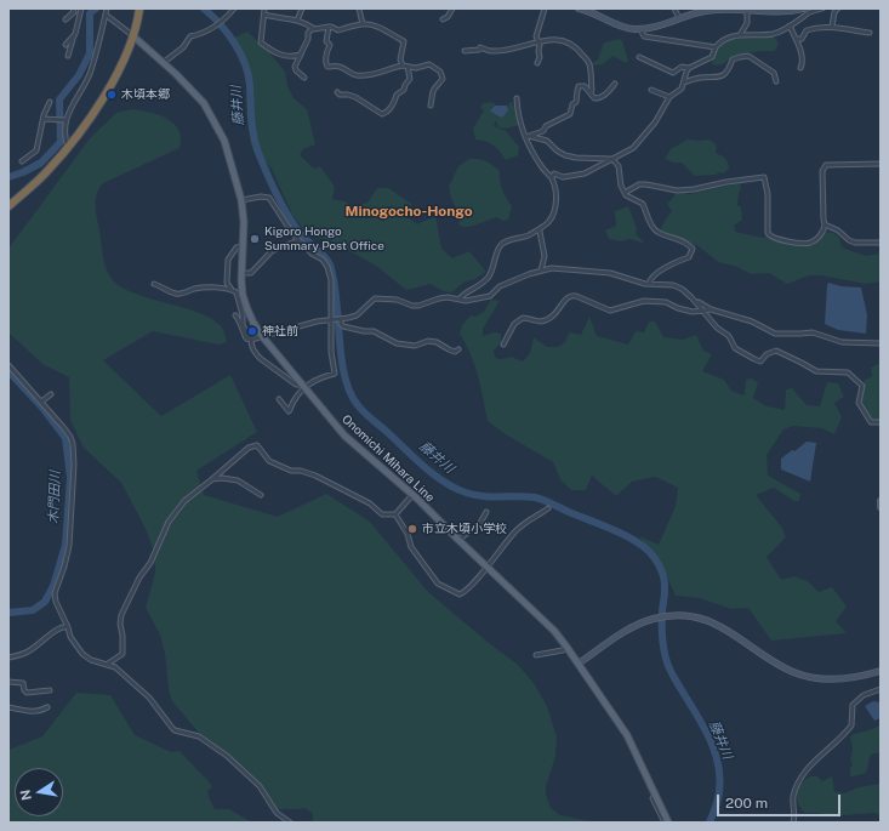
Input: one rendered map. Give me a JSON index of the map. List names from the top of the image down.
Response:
{
  "streets": {
    "main road": ["Onomichi Mihara Line"]
  },
  "districts": ["Minogocho-Hongo"],
  "water": ["藤井川", "木門田川"],
  "places": [
    "木頃本郷",
    "Kigoro Hongo Summary Post Office",
    "神社前",
    "市立木頃小学校"
  ],
  "scale_bar": "200 m",
  "north": "left"
}
